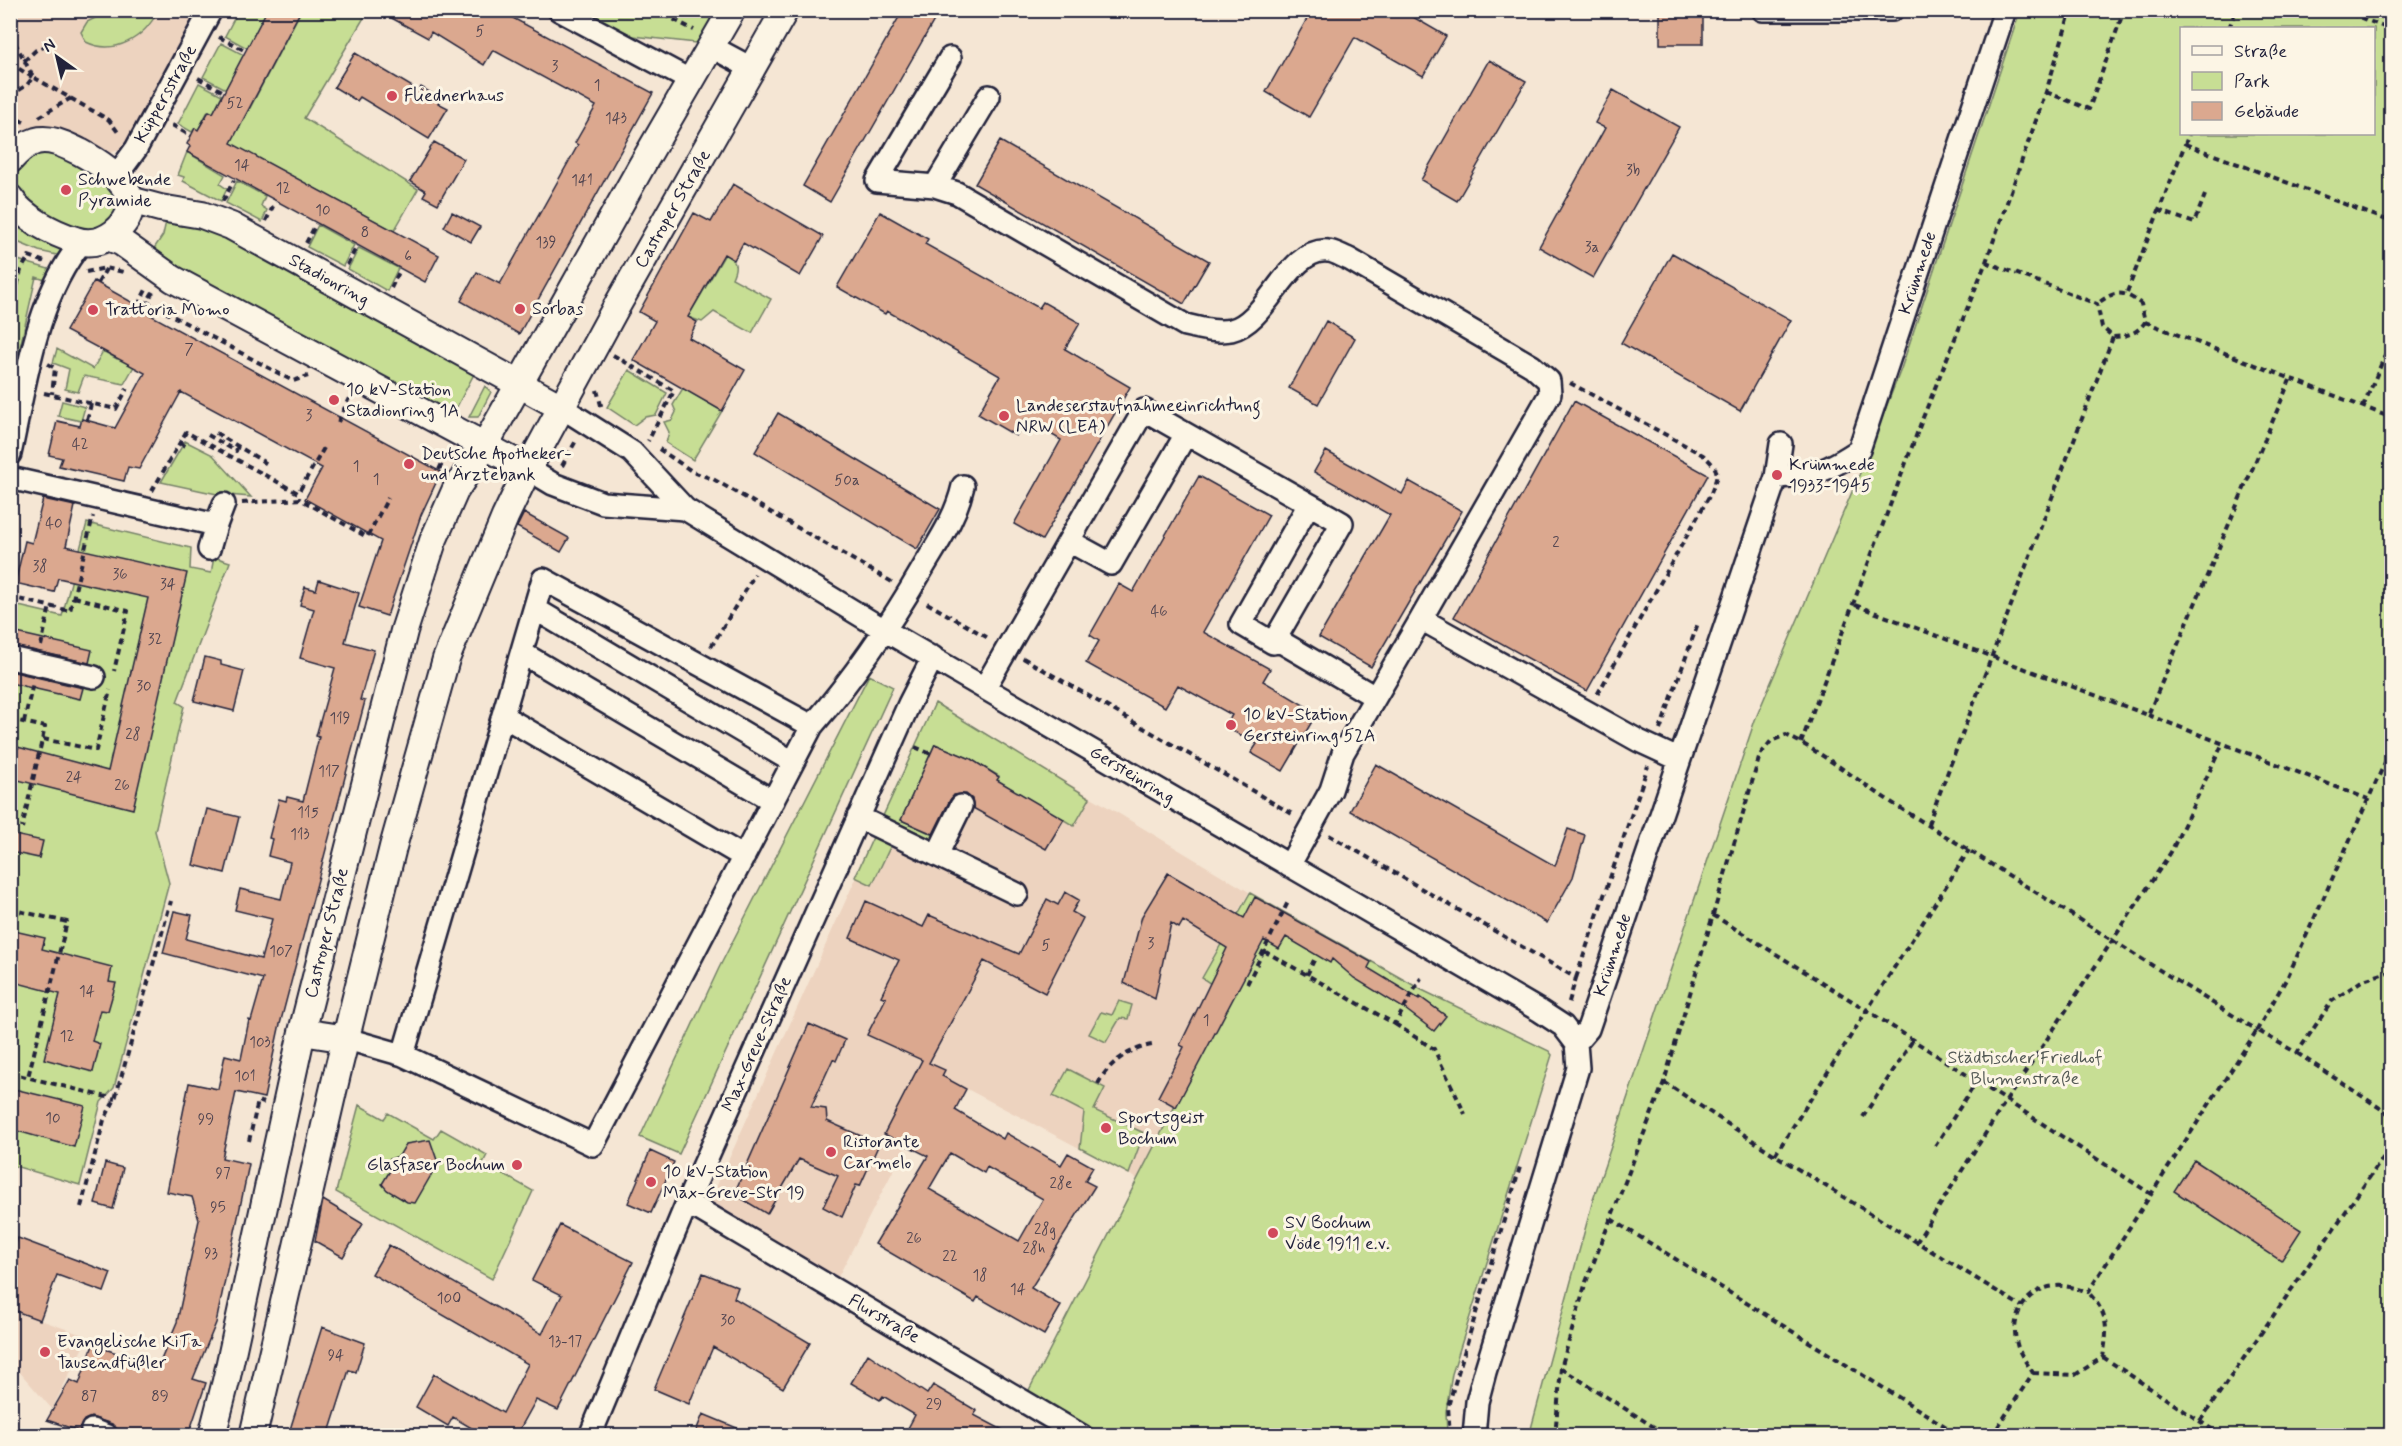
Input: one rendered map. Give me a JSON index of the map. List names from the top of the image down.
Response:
{
  "streets": {
    "main road": ["Castroper Straße", "Stadionring"],
    "street": [
      "Küppersstraße",
      "Krümmede",
      "Gersteinring",
      "Max-Greve-Straße",
      "Flurstraße"
    ]
  },
  "crossings": [
    ["Castroper Straße", "Stadionring"],
    ["Castroper Straße", "Gersteinring"],
    ["Krümmede", "Gersteinring"],
    ["Gersteinring", "Max-Greve-Straße"],
    ["Max-Greve-Straße", "Flurstraße"]
  ],
  "parks": ["Städtischer Friedhof Blumenstraße"],
  "places": [
    "Fliednerhaus",
    "Schwebende Pyramide",
    "Sorbas",
    "Trattoria Momo",
    "10 kV-Station Stadionring 1A",
    "Landeserstaufnahmeeinrichtung NRW (LEA)",
    "Deutsche Apotheker- und Ärztebank",
    "Krümmede 1933-1945",
    "10 kV-Station Gersteinring 52A",
    "Sportsgeist Bochum",
    "Ristorante Carmelo",
    "Glasfaser Bochum",
    "10 kV-Station Max-Greve-Str 19",
    "SV Bochum Vöde 1911 e.v.",
    "Evangelische KiTa Tausendfüßler"
  ],
  "house_numbers": [
    "5",
    "3",
    "1",
    "52",
    "143",
    "14",
    "3b",
    "141",
    "12",
    "10",
    "8",
    "139",
    "3a",
    "6",
    "7",
    "3",
    "42",
    "1",
    "1",
    "50a",
    "40",
    "2",
    "38",
    "36",
    "34",
    "46",
    "32",
    "30",
    "119",
    "28",
    "117",
    "24",
    "26",
    "115",
    "113",
    "3",
    "5",
    "107",
    "14",
    "1",
    "12",
    "103",
    "101",
    "10",
    "99",
    "97",
    "28e",
    "95",
    "28g",
    "26",
    "28h",
    "93",
    "22",
    "18",
    "14",
    "100",
    "30",
    "13-17",
    "94",
    "87",
    "89",
    "29"
  ],
  "legend": ["Straße", "Park", "Gebäude"],
  "north": "top left"
}
